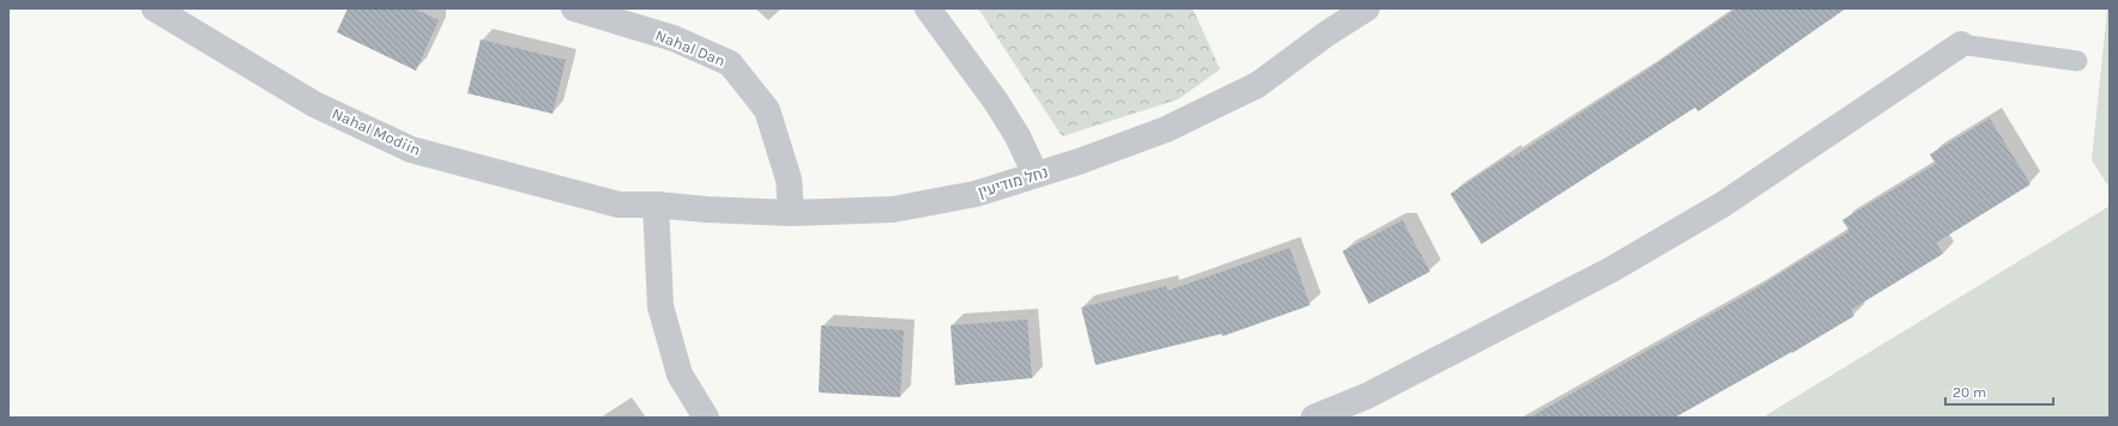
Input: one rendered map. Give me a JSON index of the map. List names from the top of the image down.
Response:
{
  "streets": {
    "street": ["Nahal Dan", "Nahal Modiin", "נחל מודיעין"]
  },
  "crossings": [
    ["Nahal Dan", "נחל מודיעין"],
    ["Nahal Modiin", "נחל מודיעין"]
  ],
  "scale_bar": "20 m"
}
